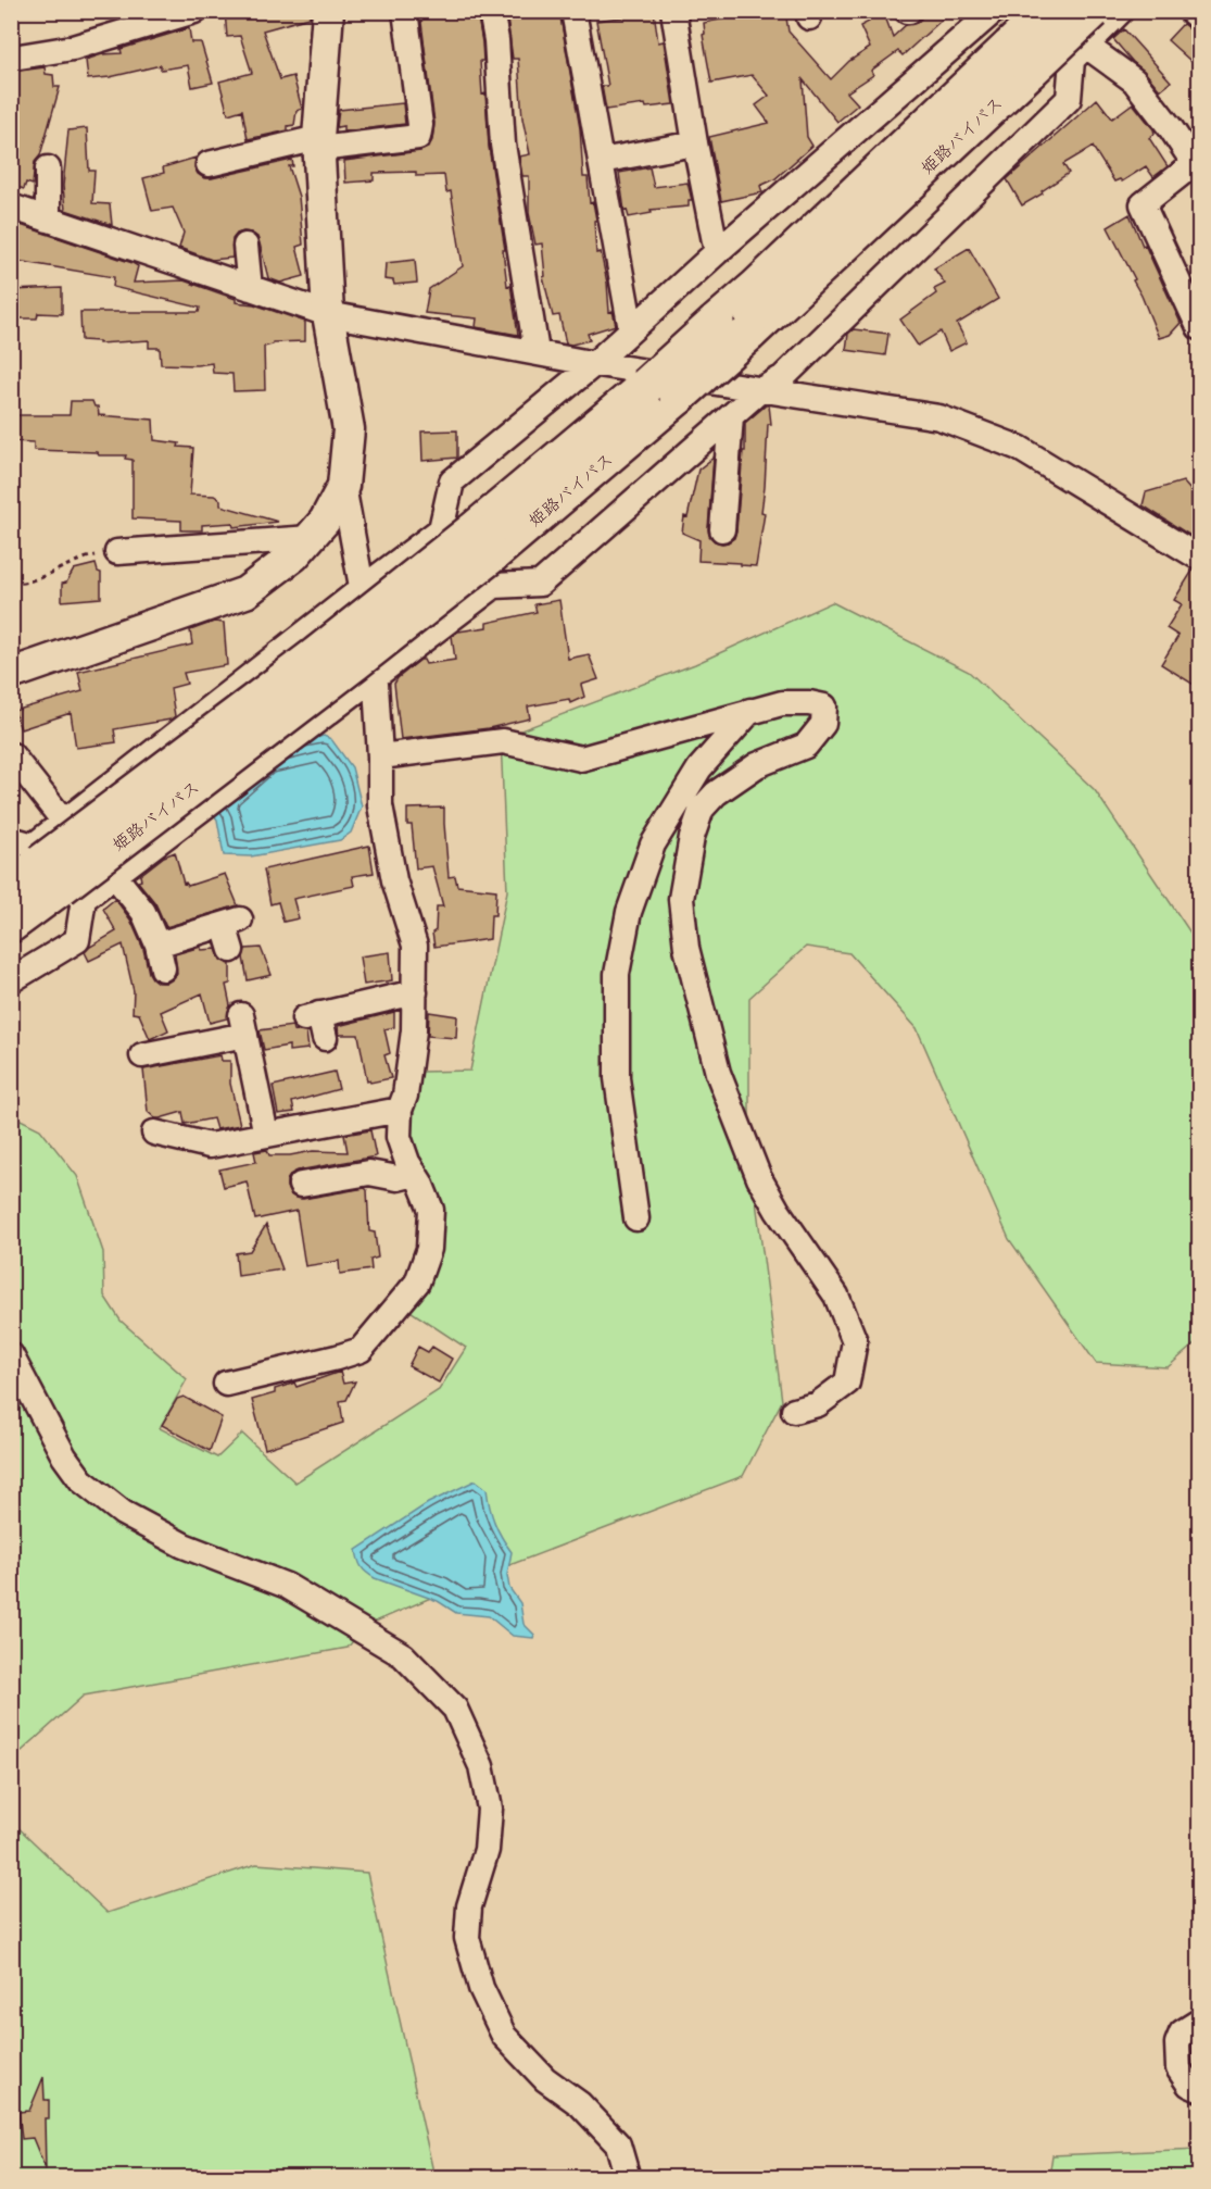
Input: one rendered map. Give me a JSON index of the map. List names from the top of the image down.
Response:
{
  "streets": {
    "highway": ["姫路バイパス"]
  }
}
